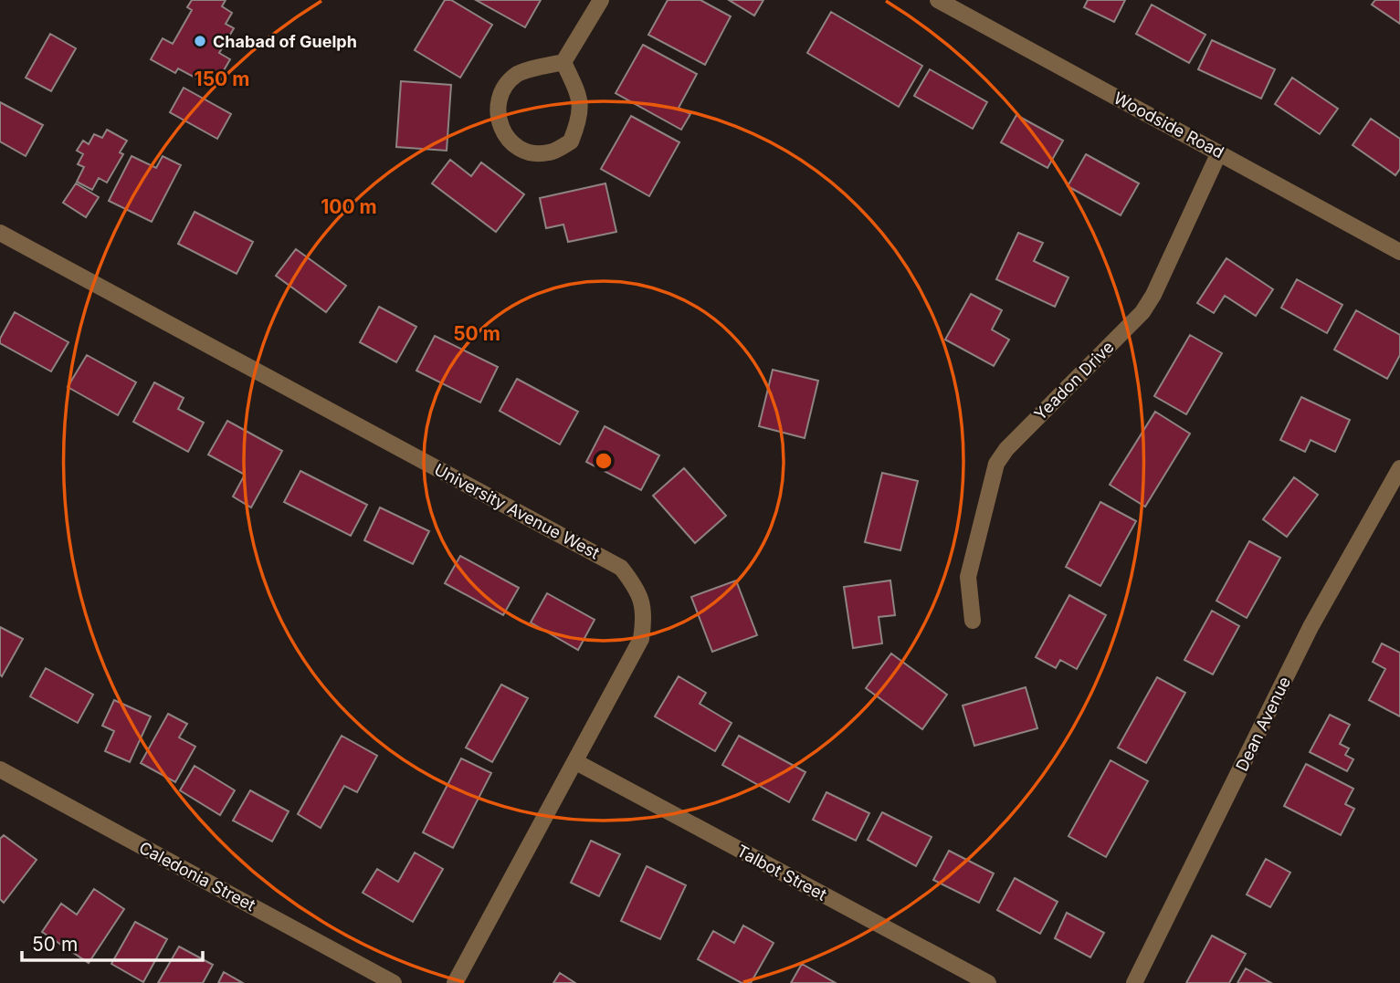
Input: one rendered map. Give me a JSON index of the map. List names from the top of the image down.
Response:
{
  "streets": {
    "street": [
      "Woodside Road",
      "Yeadon Drive",
      "University Avenue West",
      "Dean Avenue",
      "Talbot Street",
      "Caledonia Street"
    ]
  },
  "crossings": [
    ["Woodside Road", "Yeadon Drive"],
    ["University Avenue West", "Talbot Street"]
  ],
  "places": ["Chabad of Guelph"],
  "scale_bar": "50 m",
  "rings": ["150 m", "100 m", "50 m"]
}
